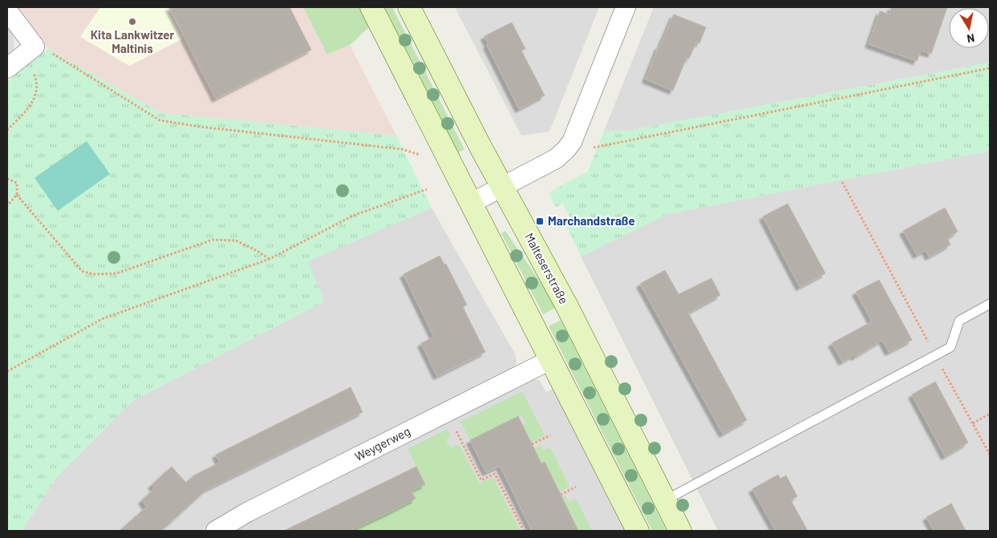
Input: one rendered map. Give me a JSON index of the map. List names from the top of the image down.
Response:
{
  "streets": {
    "main road": ["Malteserstraße"],
    "street": ["Weygerweg"]
  },
  "places": {
    "other": ["Kita Lankwitzer Maltinis"],
    "transit": ["Marchandstraße"]
  },
  "north": "bottom"
}
